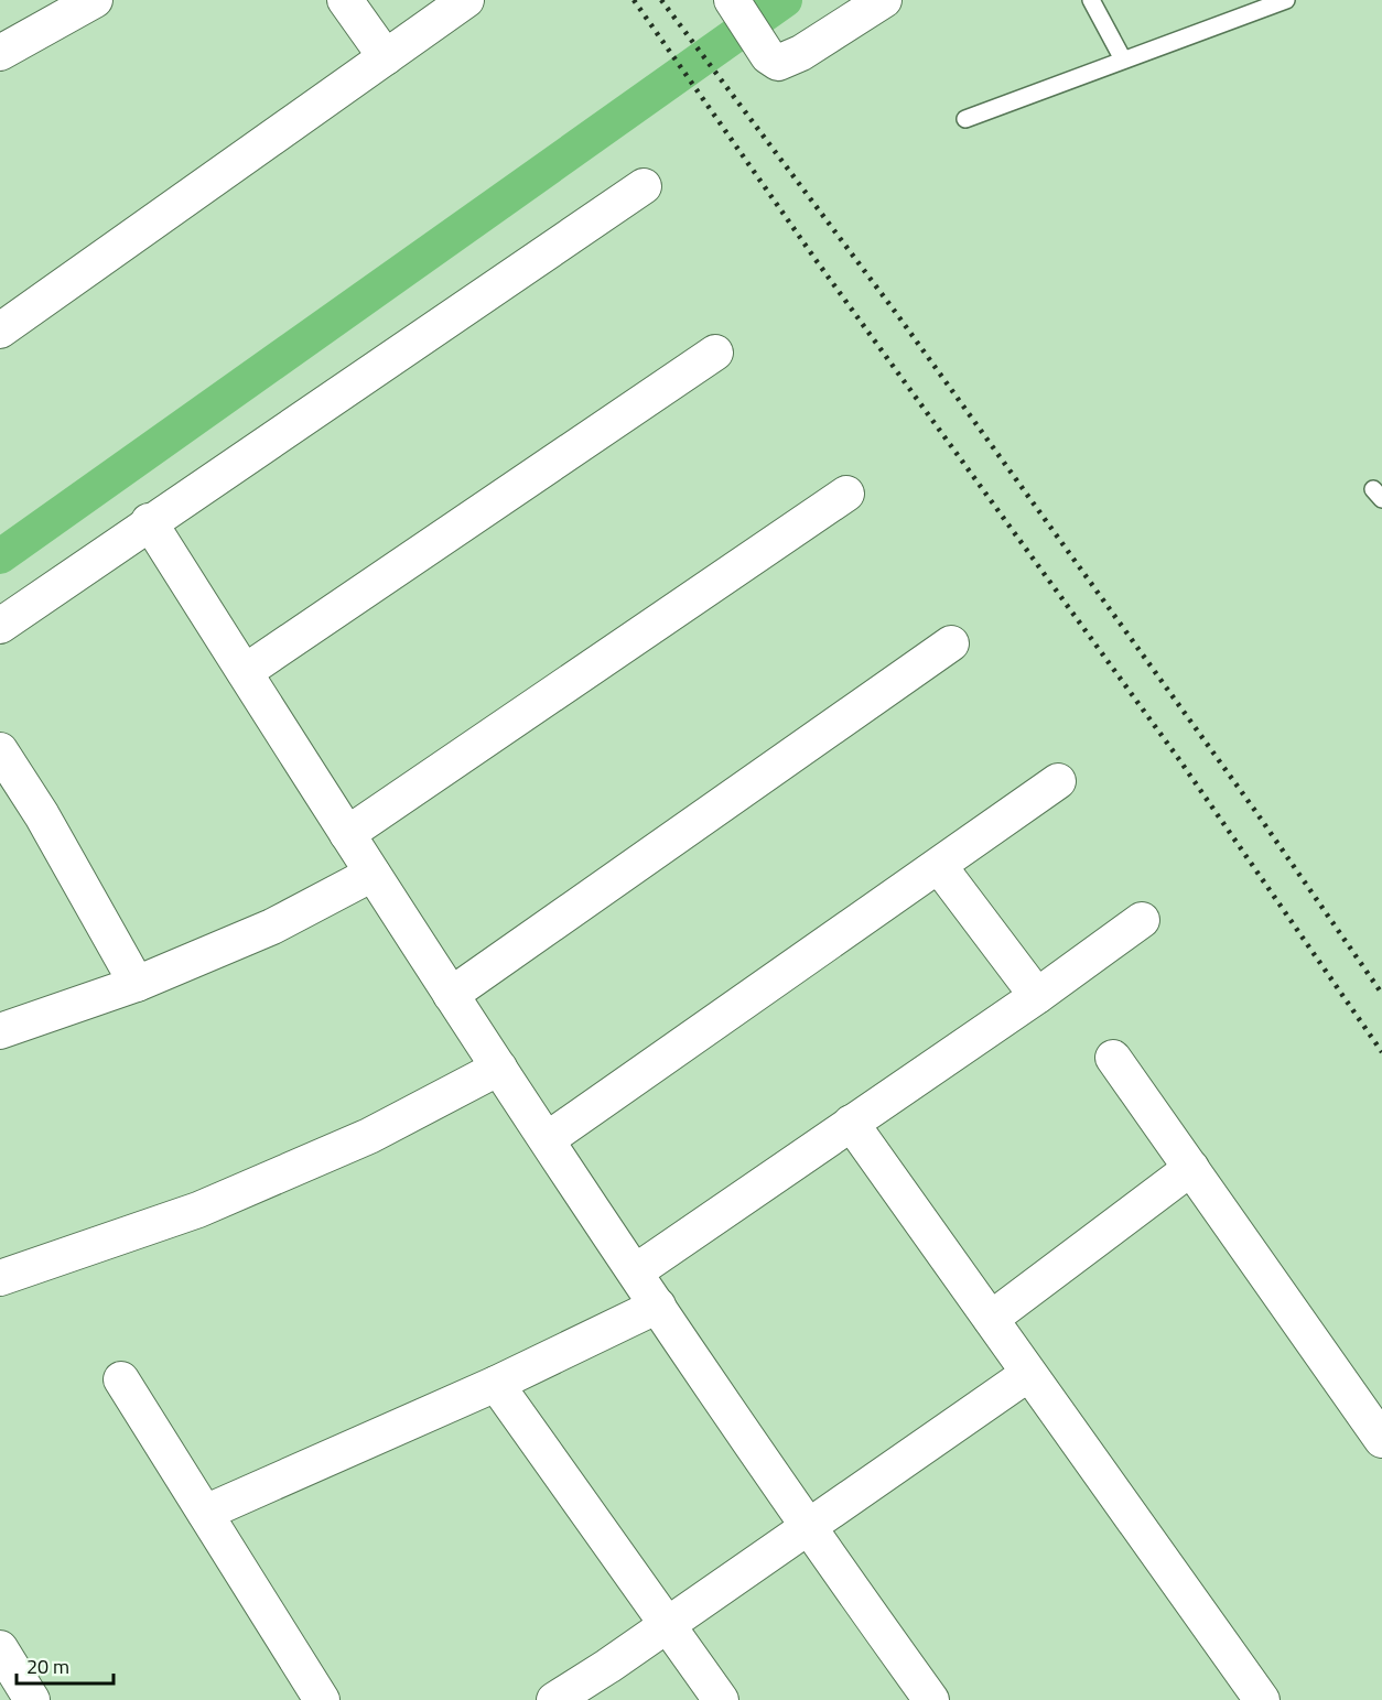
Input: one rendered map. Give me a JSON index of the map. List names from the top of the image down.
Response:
{
  "scale_bar": "20 m"
}
